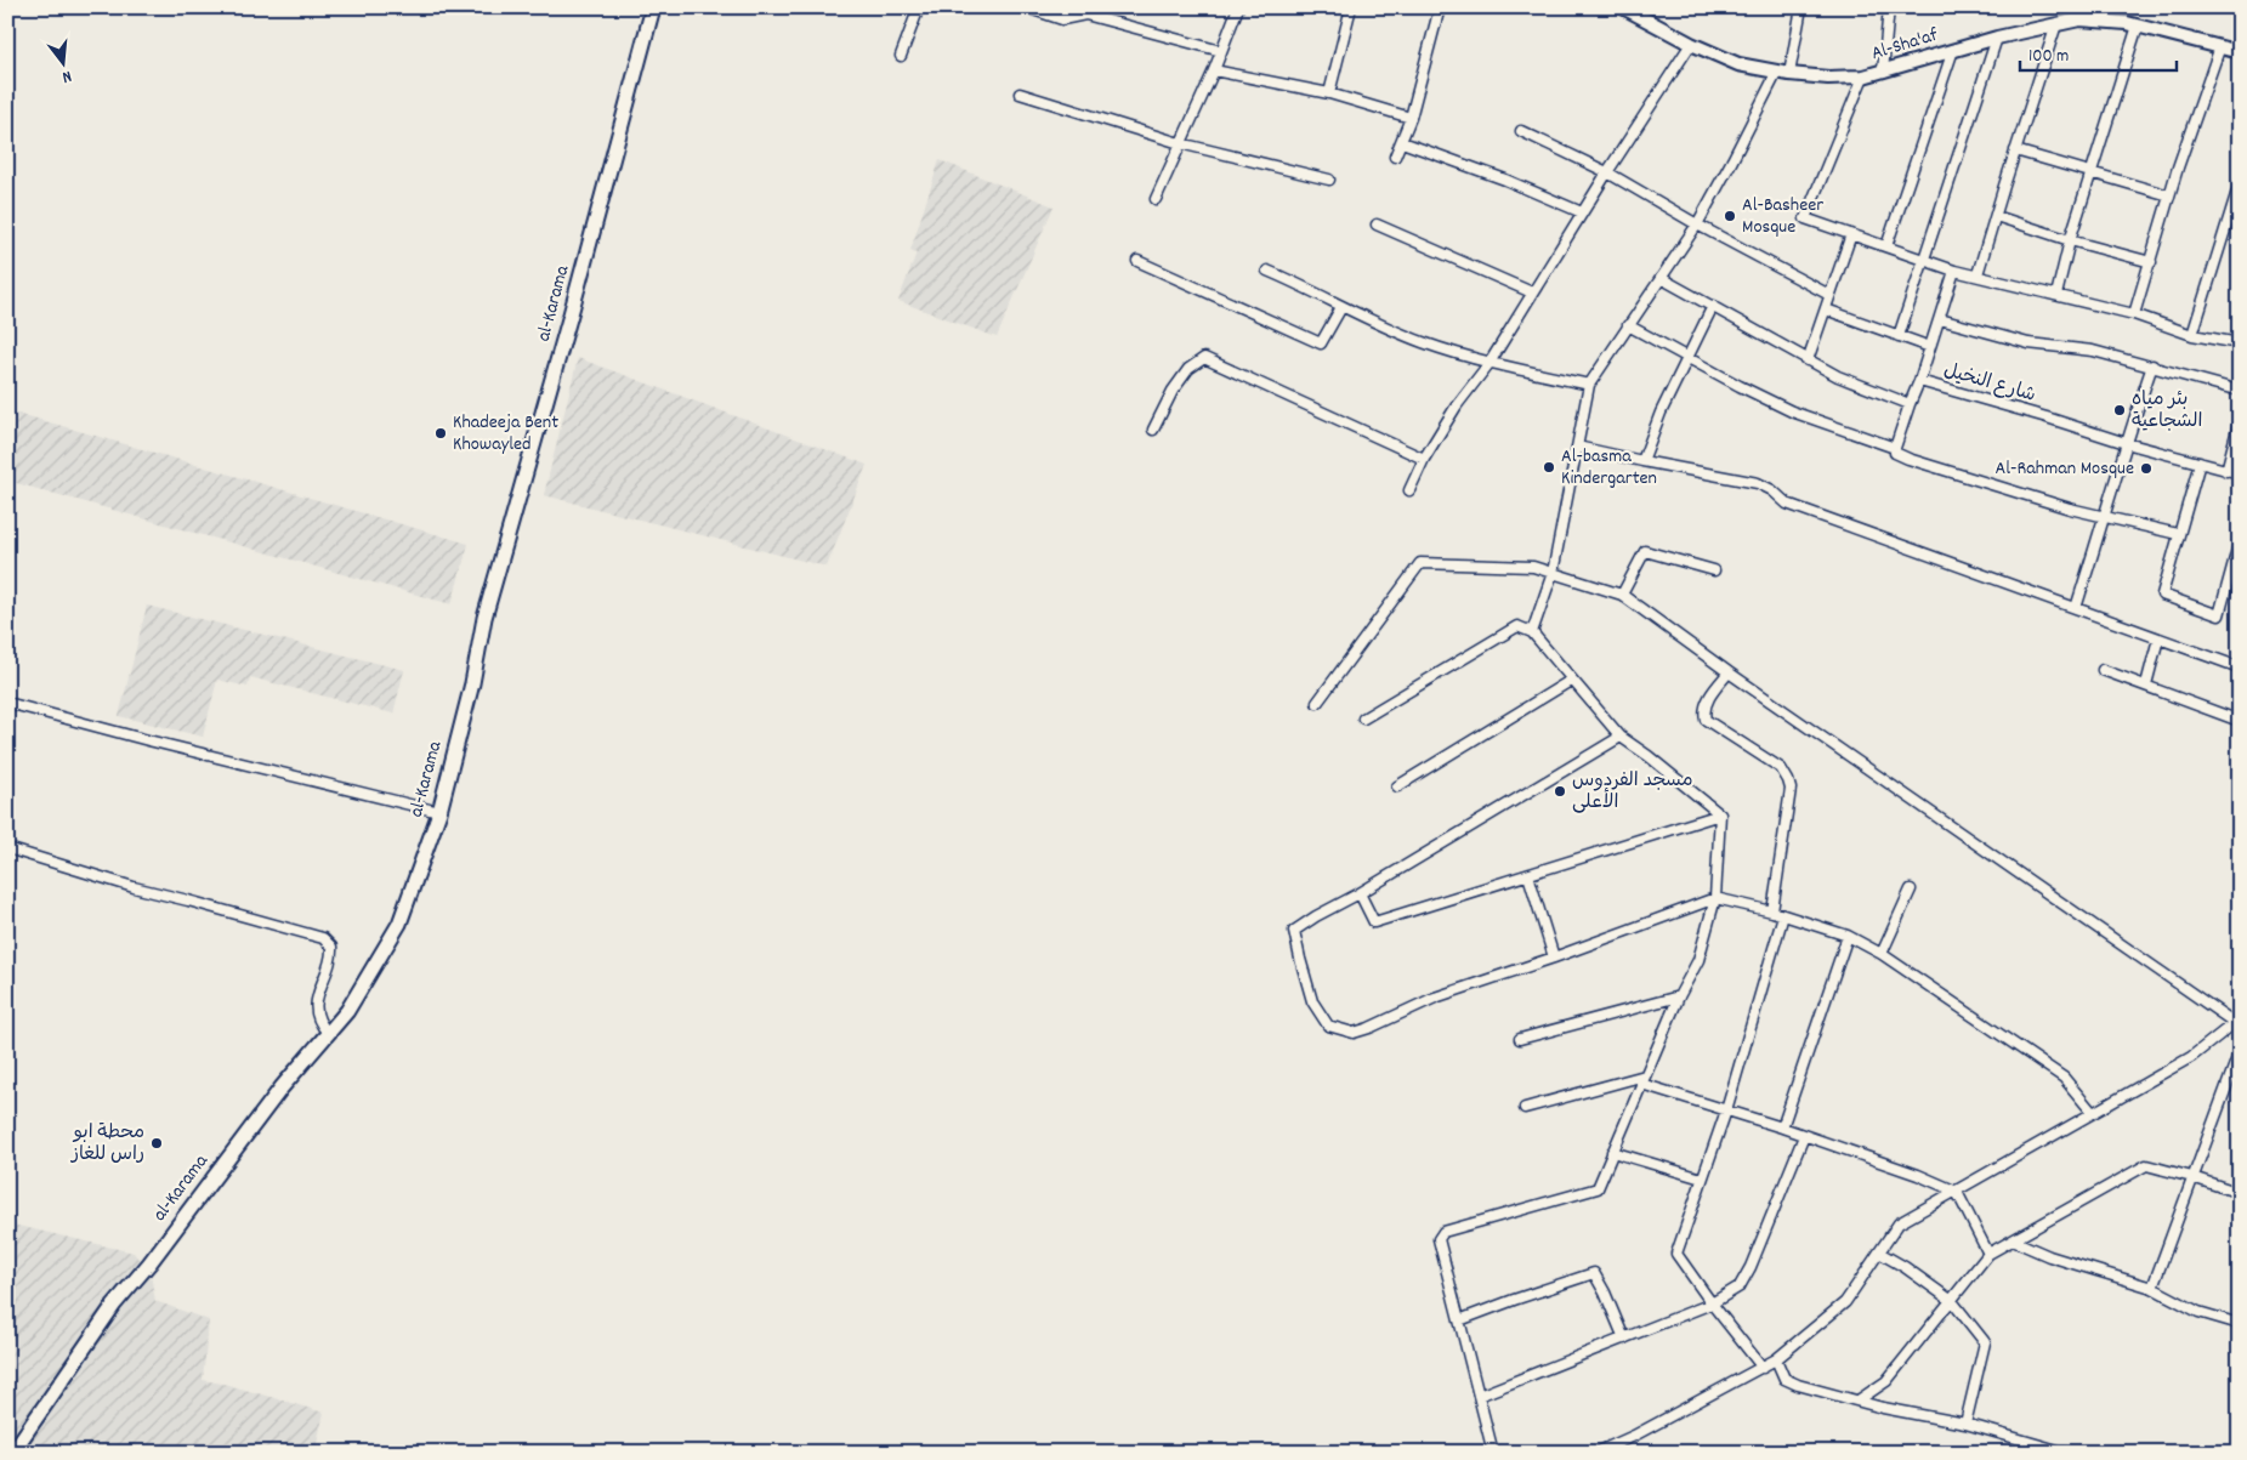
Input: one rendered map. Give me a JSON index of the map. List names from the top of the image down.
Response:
{
  "streets": {
    "main road": ["al-Karama"],
    "street": ["Al-Sha'af", "شارع النخيل"]
  },
  "places": [
    "Al-Basheer Mosque",
    "بئر مياه الشجاعية",
    "Khadeeja Bent Khowayled",
    "Al-basma Kindergarten",
    "Al-Rahman Mosque",
    "مسجد الفردوس الأعلى",
    "محطة ابو راس للغاز"
  ],
  "scale_bar": "100 m",
  "north": "bottom"
}
